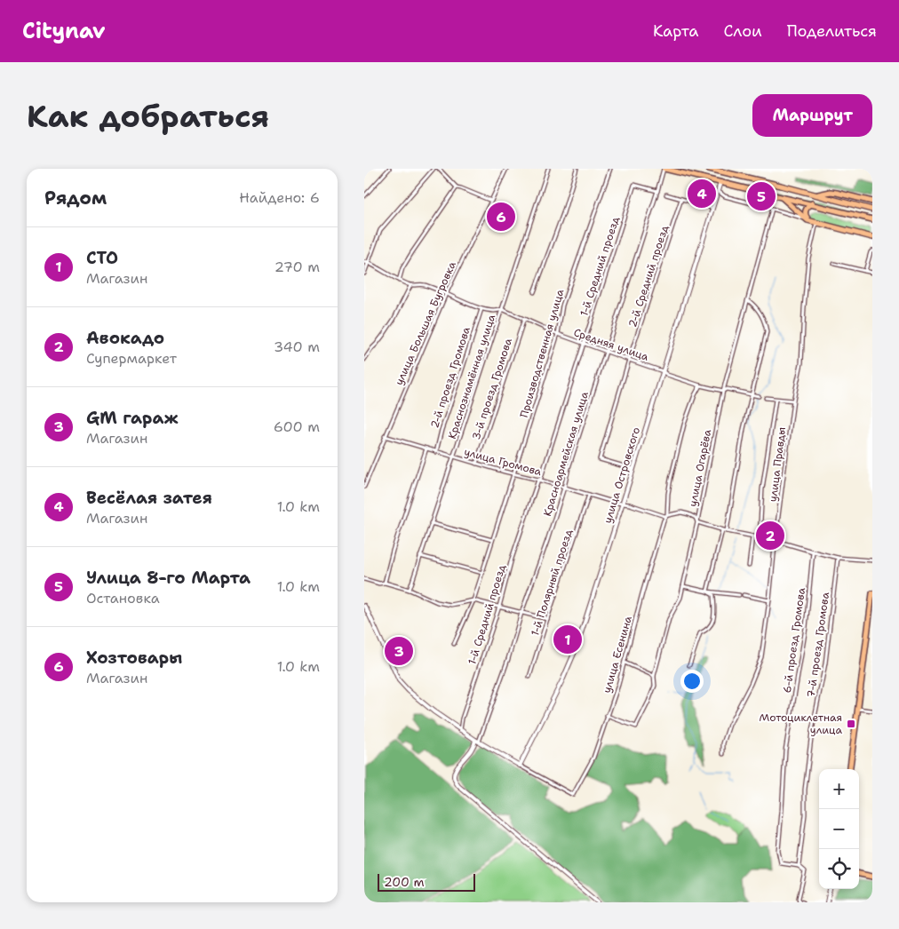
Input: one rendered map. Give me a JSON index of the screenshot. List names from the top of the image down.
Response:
{
  "streets": {
    "street": [
      "1-й Средний проезд",
      "2-й Средний проезд",
      "улица Большая Бугровка",
      "Средняя улица",
      "Производственная улица",
      "Краснознамённая улица",
      "2-й проезд Громова",
      "3-й проезд Громова",
      "Красноармейская улица",
      "улица Громова",
      "улица Правды",
      "улица Огарёва",
      "улица Островского",
      "1-й Полярный проезд",
      "6-й проезд Громова",
      "7-й проезд Громова",
      "улица Есенина"
    ]
  },
  "crossings": [
    ["1-й Средний проезд", "Средняя улица"],
    ["1-й Средний проезд", "Красноармейская улица"],
    ["1-й Средний проезд", "улица Громова"],
    ["2-й Средний проезд", "Средняя улица"],
    ["2-й Средний проезд", "улица Островского"],
    ["улица Большая Бугровка", "Средняя улица"],
    ["улица Большая Бугровка", "улица Громова"],
    ["Средняя улица", "Производственная улица"],
    ["Средняя улица", "Краснознамённая улица"],
    ["Средняя улица", "2-й проезд Громова"],
    ["Средняя улица", "3-й проезд Громова"],
    ["Средняя улица", "Красноармейская улица"],
    ["Средняя улица", "улица Огарёва"],
    ["Средняя улица", "улица Островского"],
    ["Средняя улица", "улица Есенина"],
    ["Производственная улица", "улица Громова"],
    ["Краснознамённая улица", "улица Громова"],
    ["2-й проезд Громова", "улица Громова"],
    ["3-й проезд Громова", "улица Громова"],
    ["Красноармейская улица", "улица Громова"],
    ["улица Громова", "улица Правды"],
    ["улица Громова", "улица Огарёва"],
    ["улица Громова", "улица Островского"],
    ["улица Громова", "1-й Полярный проезд"],
    ["улица Громова", "6-й проезд Громова"],
    ["улица Громова", "7-й проезд Громова"],
    ["улица Громова", "улица Есенина"],
    ["улица Огарёва", "улица Есенина"],
    ["улица Островского", "улица Есенина"],
    ["6-й проезд Громова", "7-й проезд Громова"]
  ],
  "places": {
    "transit": ["Мотоциклетная улица"]
  },
  "scale_bar": "200 m",
  "page": {
    "header": "Citynav",
    "nav": ["Карта", "Слои", "Поделиться"],
    "buttons": "Маршрут",
    "title": "Как добраться",
    "heading": ["Рядом", "Найдено: 6"],
    "pins": [
      "4",
      "5",
      "6",
      "2",
      "1",
      "3"
    ],
    "list": [
      {
        "mark": "1",
        "name": "СТО",
        "note": "Магазин",
        "value": "270 m"
      },
      {
        "mark": "2",
        "name": "Авокадо",
        "note": "Супермаркет",
        "value": "340 m"
      },
      {
        "mark": "3",
        "name": "GM гараж",
        "note": "Магазин",
        "value": "600 m"
      },
      {
        "mark": "4",
        "name": "Весёлая затея",
        "note": "Магазин",
        "value": "1.0 km"
      },
      {
        "mark": "5",
        "name": "Улица 8-го Марта",
        "note": "Остановка",
        "value": "1.0 km"
      },
      {
        "mark": "6",
        "name": "Хозтовары",
        "note": "Магазин",
        "value": "1.0 km"
      }
    ],
    "map_buttons": ["+", "−"],
    "scale": "200 m"
  }
}
